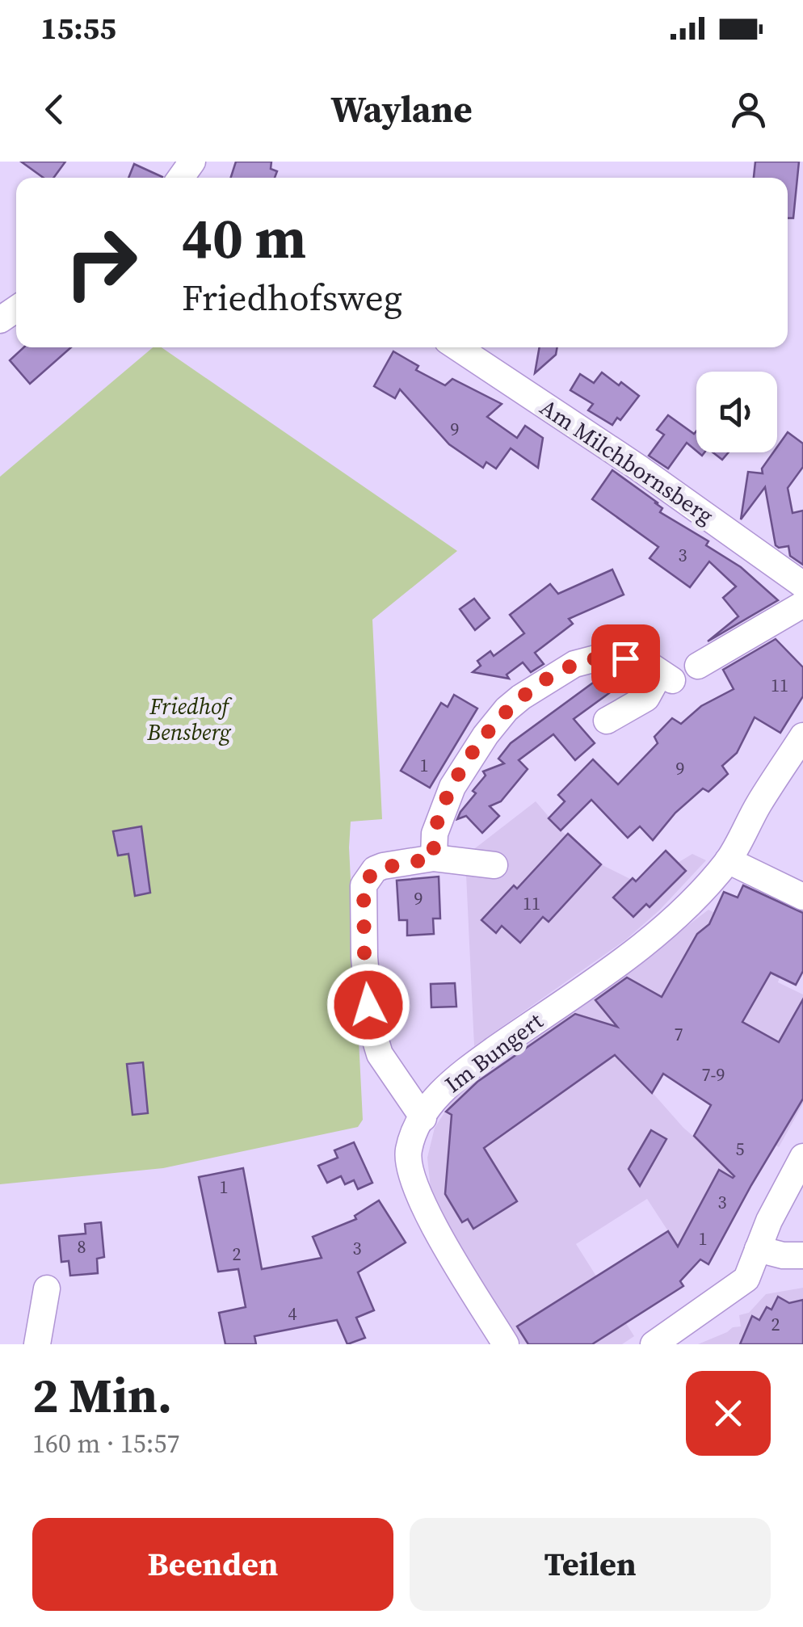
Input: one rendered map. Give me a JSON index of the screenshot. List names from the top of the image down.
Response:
{
  "streets": {
    "street": ["Am Milchbornsberg", "Im Bungert"]
  },
  "parks": ["Friedhof Bensberg"],
  "house_numbers": [
    "9",
    "3",
    "11",
    "1",
    "9",
    "9",
    "11",
    "7",
    "7-9",
    "5",
    "1",
    "3",
    "1",
    "8",
    "3",
    "2",
    "4",
    "2"
  ],
  "page": {
    "status": "15:55",
    "header": "Waylane",
    "turn": ["40 m", "Friedhofsweg"],
    "heading": ["2 Min.", "160 m · 15:57"],
    "buttons": ["Beenden", "Teilen"]
  }
}
